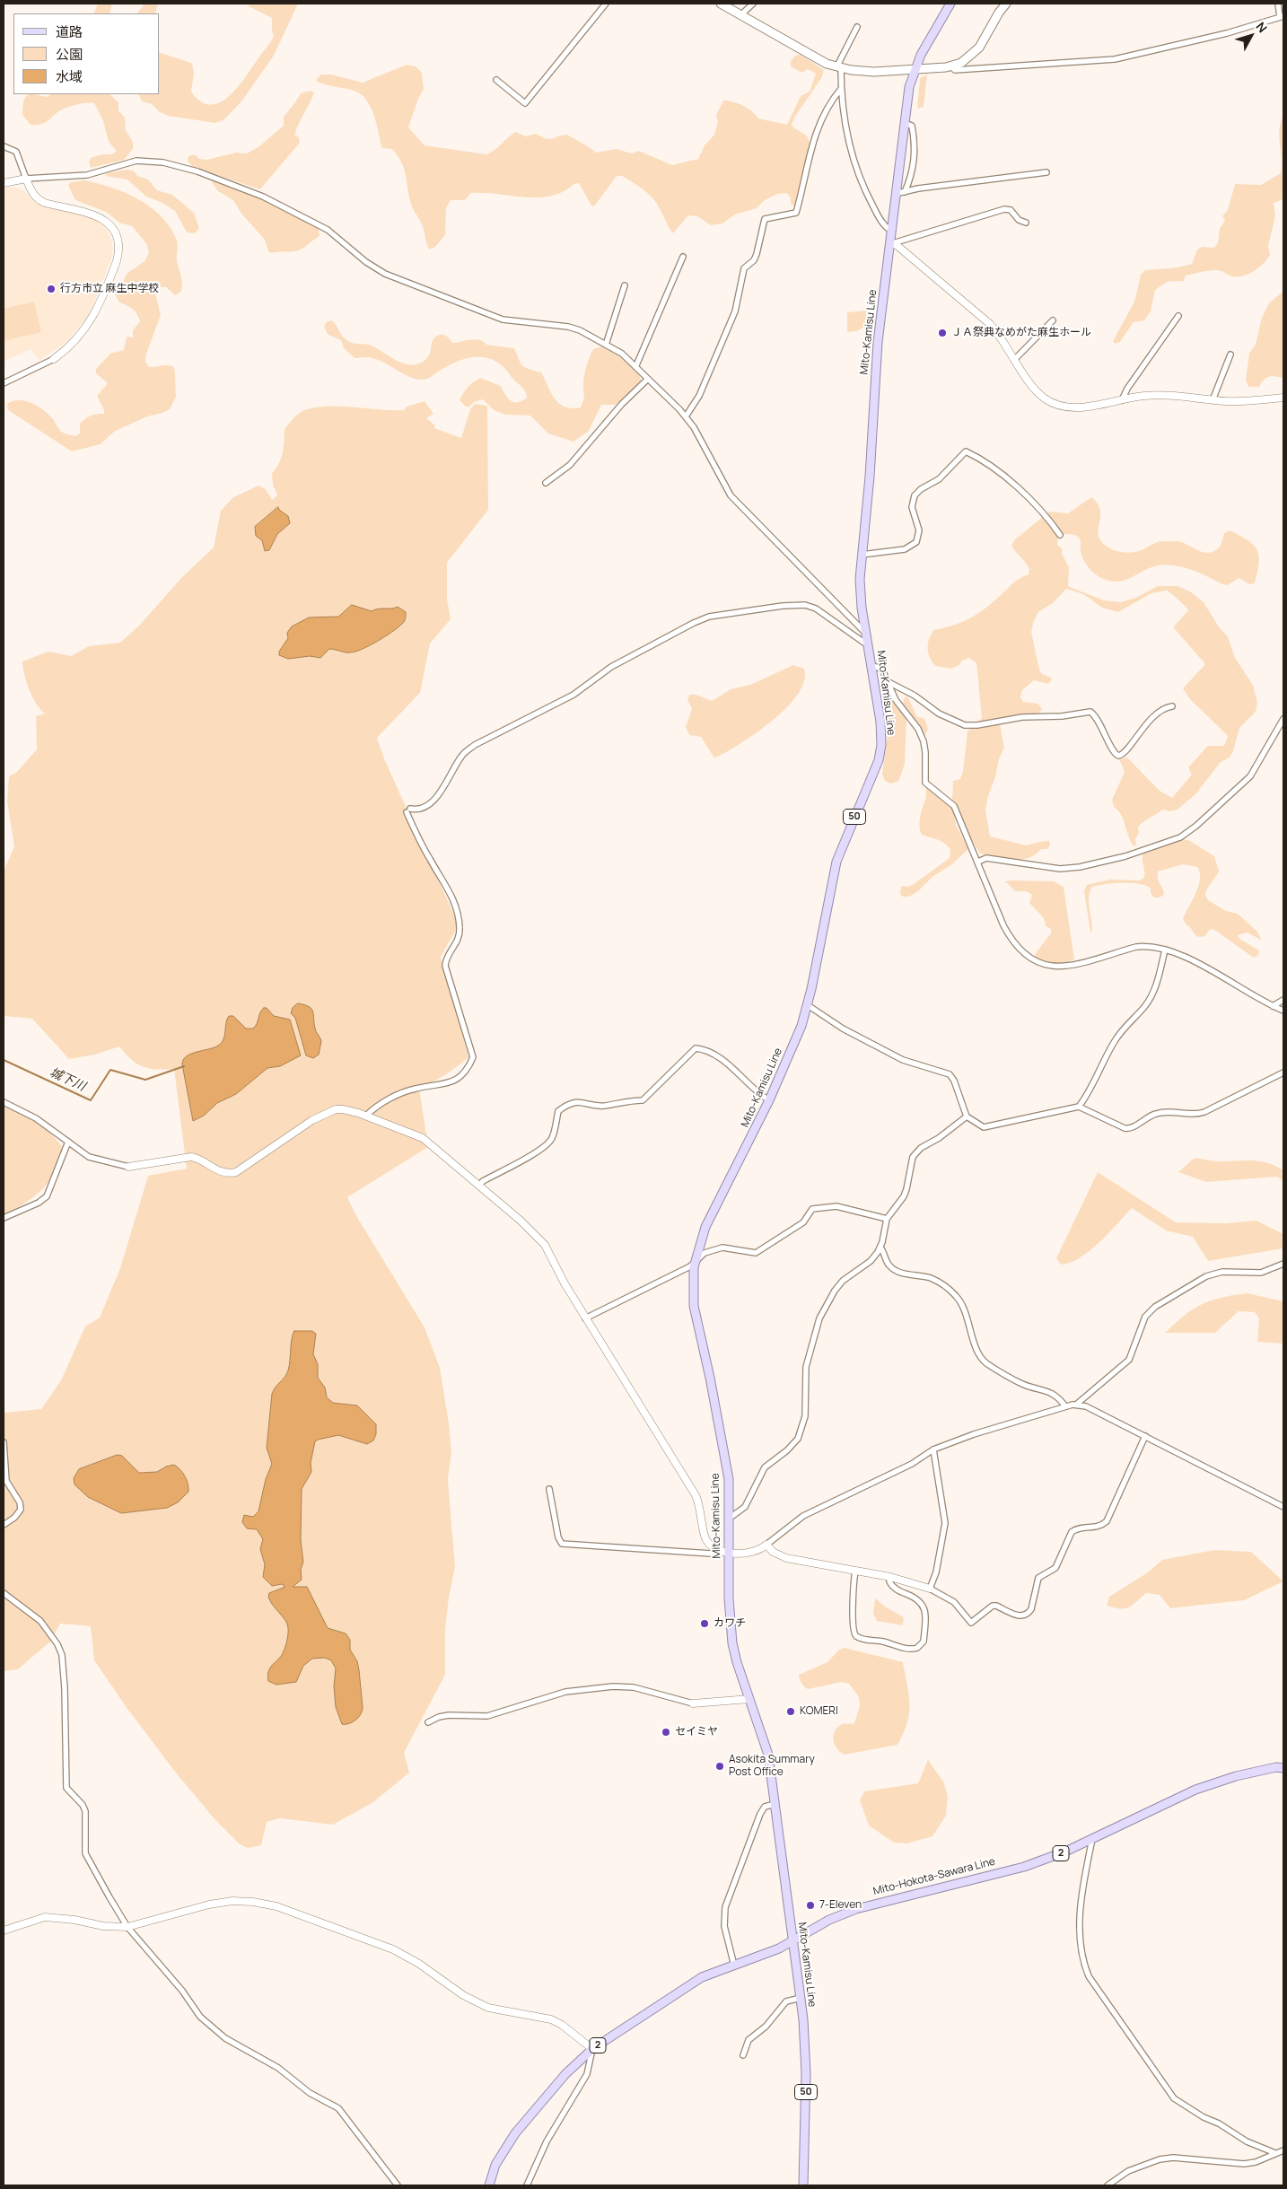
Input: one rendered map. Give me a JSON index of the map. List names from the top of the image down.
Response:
{
  "streets": {
    "main road": [
      "Mito-Kamisu Line",
      "50",
      "2",
      "Mito-Hokota-Sawara Line"
    ]
  },
  "crossings": [
    ["Mito-Kamisu Line", "Mito-Hokota-Sawara Line"]
  ],
  "water": ["城下川"],
  "places": [
    "行方市立 麻生中学校",
    "ＪＡ祭典なめがた麻生ホール",
    "カワチ",
    "KOMERI",
    "セイミヤ",
    "Asokita Summary Post Office",
    "7-Eleven"
  ],
  "legend": ["道路", "公園", "水域"],
  "north": "top right"
}
